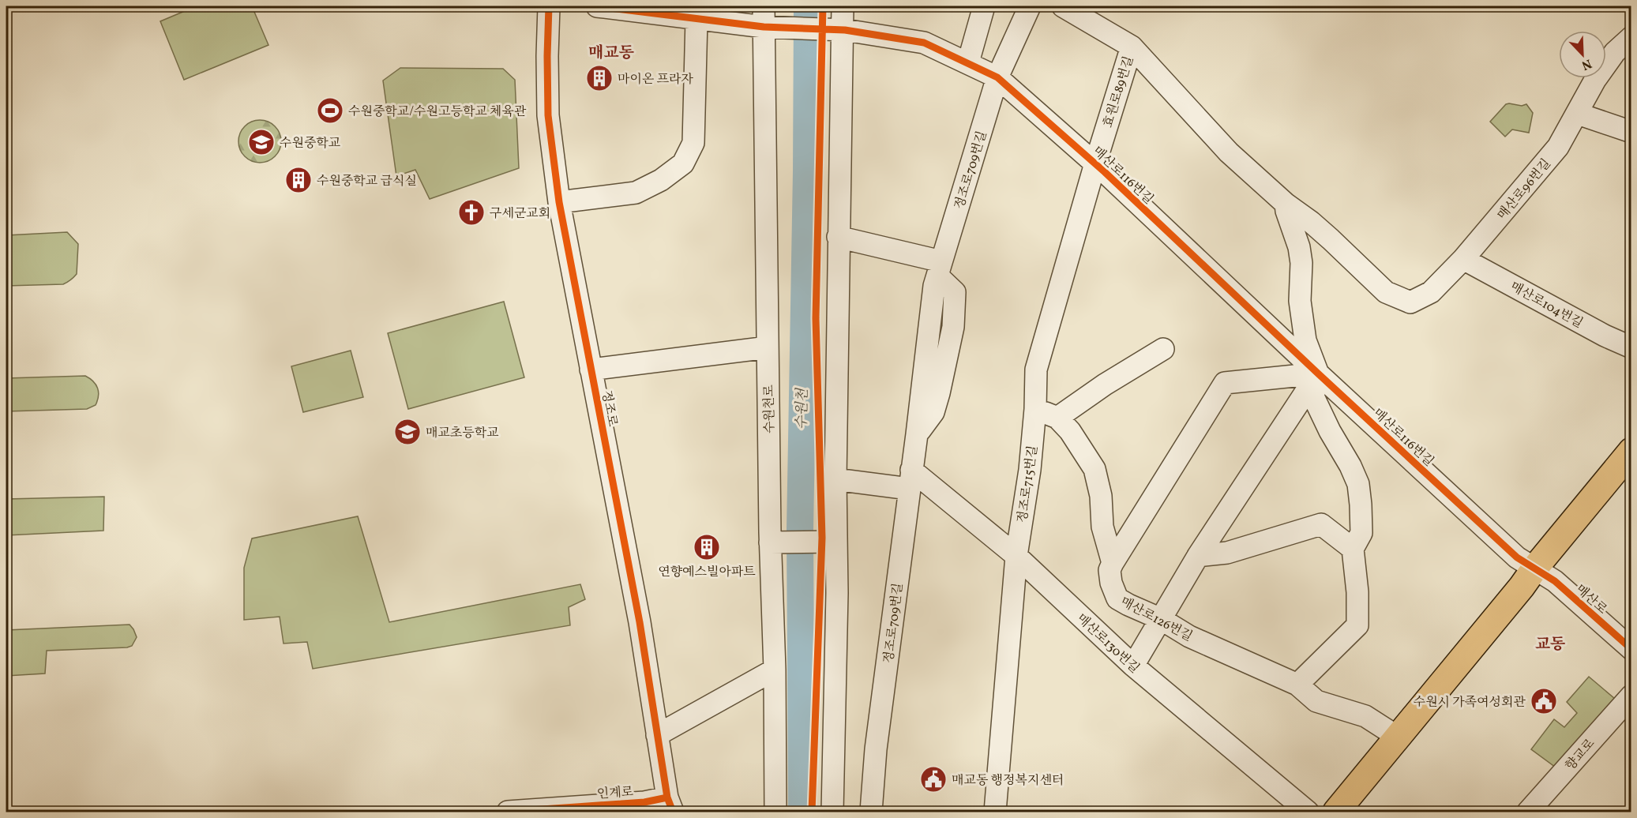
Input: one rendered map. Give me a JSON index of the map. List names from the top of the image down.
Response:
{
  "streets": {
    "street": [
      "효원로89번길",
      "정조로709번길",
      "매산로116번길",
      "매산로96번길",
      "매산로104번길",
      "정조로",
      "수원천로",
      "정조로715번길",
      "매산로",
      "매산로126번길",
      "매산로130번길",
      "향교로",
      "인계로"
    ]
  },
  "crossings": [
    ["효원로89번길", "매산로116번길"],
    ["효원로89번길", "매산로96번길"],
    ["효원로89번길", "정조로715번길"],
    ["정조로709번길", "매산로116번길"],
    ["정조로709번길", "매산로130번길"],
    ["매산로116번길", "매산로96번길"],
    ["매산로116번길", "수원천로"],
    ["매산로116번길", "정조로715번길"],
    ["매산로116번길", "매산로"],
    ["매산로96번길", "매산로104번길"],
    ["정조로", "인계로"],
    ["정조로715번길", "매산로130번길"]
  ],
  "districts": ["매교동", "교동"],
  "water": ["수원천"],
  "places": {
    "building": ["마이온 프라자", "수원중학교 급식실", "연향예스빌아파트"],
    "sports": ["수원중학교/수원고등학교 체육관"],
    "school or university": ["수원중학교", "매교초등학교"],
    "church": ["구세군교회"],
    "public building": ["수원시 가족여성회관", "매교동 행정복지센터"]
  },
  "north": "bottom right"
}
